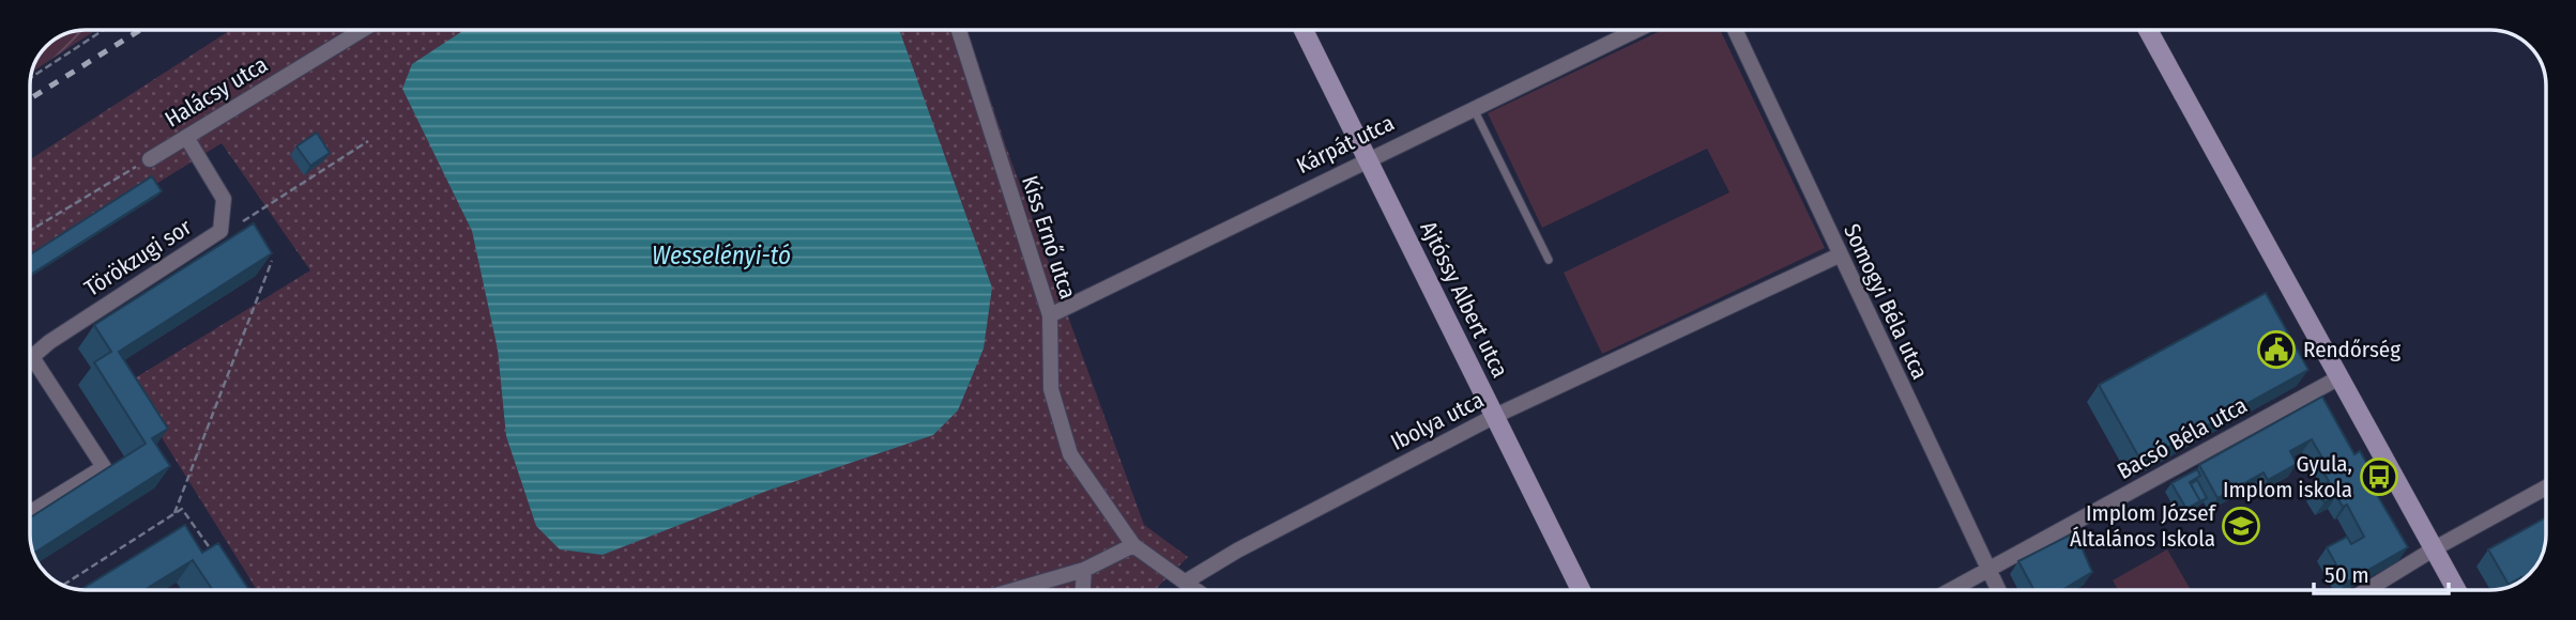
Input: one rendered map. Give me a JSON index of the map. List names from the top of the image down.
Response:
{
  "streets": {
    "street": [
      "Halácsy utca",
      "Kárpát utca",
      "Kiss Ernő utca",
      "Törökzugi sor",
      "Ajtóssy Albert utca",
      "Somogyi Béla utca",
      "Ibolya utca",
      "Bacsó Béla utca"
    ]
  },
  "crossings": [
    ["Halácsy utca", "Törökzugi sor"],
    ["Kárpát utca", "Kiss Ernő utca"],
    ["Kárpát utca", "Ajtóssy Albert utca"],
    ["Ajtóssy Albert utca", "Ibolya utca"],
    ["Somogyi Béla utca", "Ibolya utca"],
    ["Somogyi Béla utca", "Bacsó Béla utca"]
  ],
  "water": ["Wesselényi-tó"],
  "places": {
    "public building": ["Rendőrség"],
    "bus stop": ["Gyula, Implom iskola"],
    "school or university": ["Implom József Általános Iskola"]
  },
  "scale_bar": "50 m"
}
